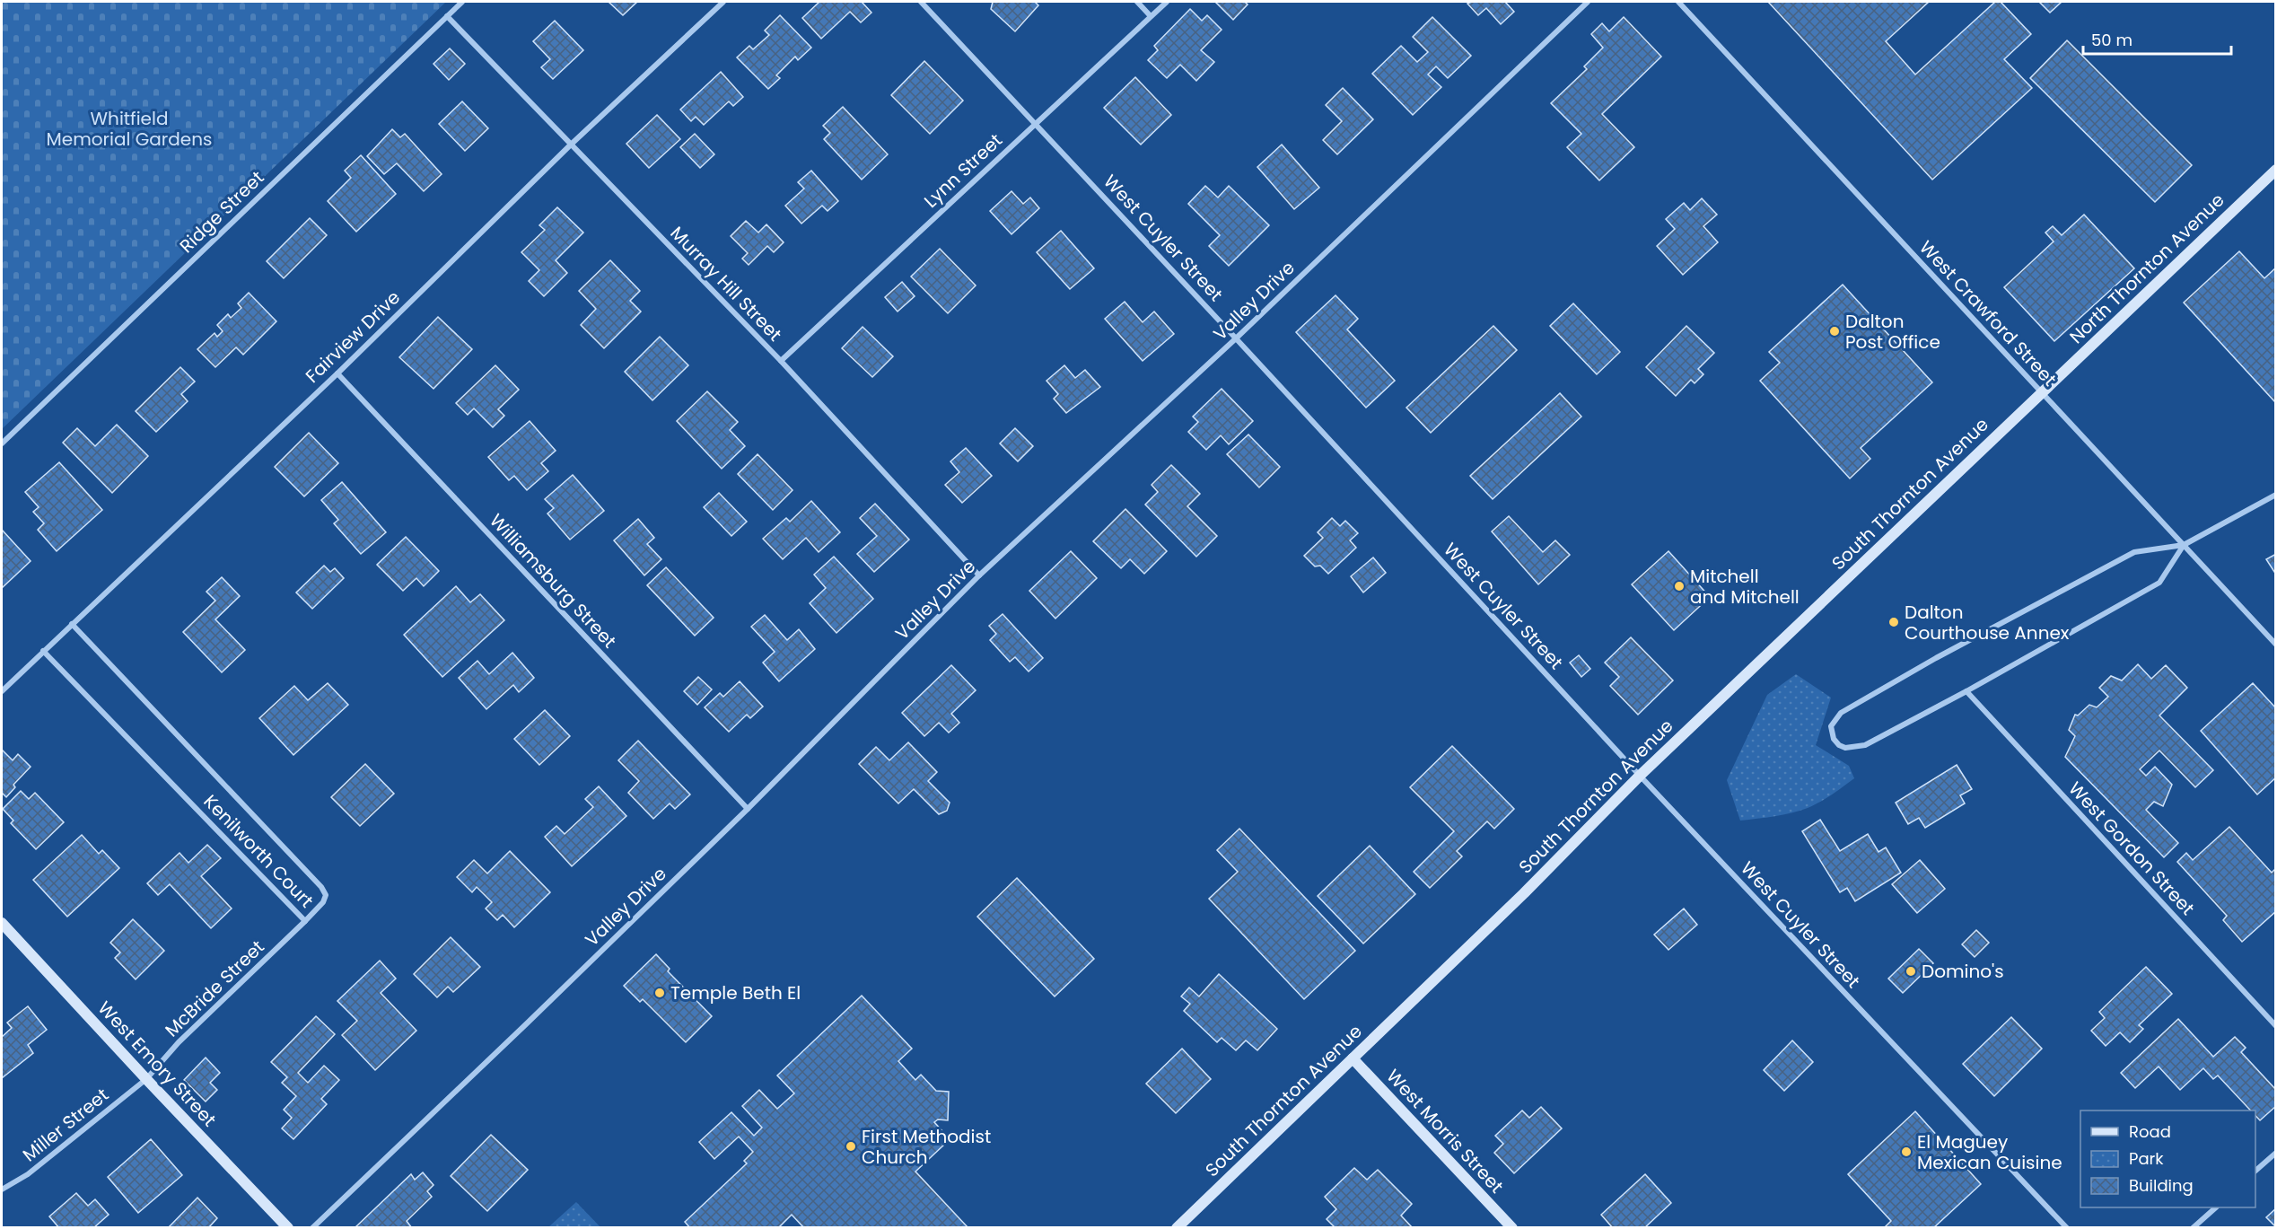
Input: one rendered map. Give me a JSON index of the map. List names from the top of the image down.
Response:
{
  "streets": {
    "main road": [
      "North Thornton Avenue",
      "South Thornton Avenue",
      "West Emory Street",
      "West Morris Street"
    ],
    "street": [
      "Lynn Street",
      "Ridge Street",
      "West Cuyler Street",
      "Murray Hill Street",
      "Valley Drive",
      "West Crawford Street",
      "Fairview Drive",
      "Williamsburg Street",
      "West Gordon Street",
      "Kenilworth Court",
      "McBride Street",
      "Miller Street"
    ]
  },
  "crossings": [
    ["Lynn Street", "West Cuyler Street"],
    ["Lynn Street", "Murray Hill Street"],
    ["Ridge Street", "Murray Hill Street"],
    ["West Cuyler Street", "Valley Drive"],
    ["West Cuyler Street", "South Thornton Avenue"],
    ["North Thornton Avenue", "West Crawford Street"],
    ["North Thornton Avenue", "South Thornton Avenue"],
    ["Murray Hill Street", "Valley Drive"],
    ["Murray Hill Street", "Fairview Drive"],
    ["Valley Drive", "Williamsburg Street"],
    ["West Crawford Street", "South Thornton Avenue"],
    ["Fairview Drive", "Williamsburg Street"],
    ["Fairview Drive", "Kenilworth Court"],
    ["South Thornton Avenue", "West Morris Street"],
    ["Kenilworth Court", "McBride Street"],
    ["McBride Street", "West Emory Street"],
    ["McBride Street", "Miller Street"],
    ["West Emory Street", "Miller Street"]
  ],
  "parks": ["Whitfield Memorial Gardens"],
  "places": [
    "Dalton Post Office",
    "Mitchell and Mitchell",
    "Dalton Courthouse Annex",
    "Domino's",
    "Temple Beth El",
    "First Methodist Church",
    "El Maguey Mexican Cuisine"
  ],
  "legend": ["Road", "Park", "Building"],
  "scale_bar": "50 m"
}
